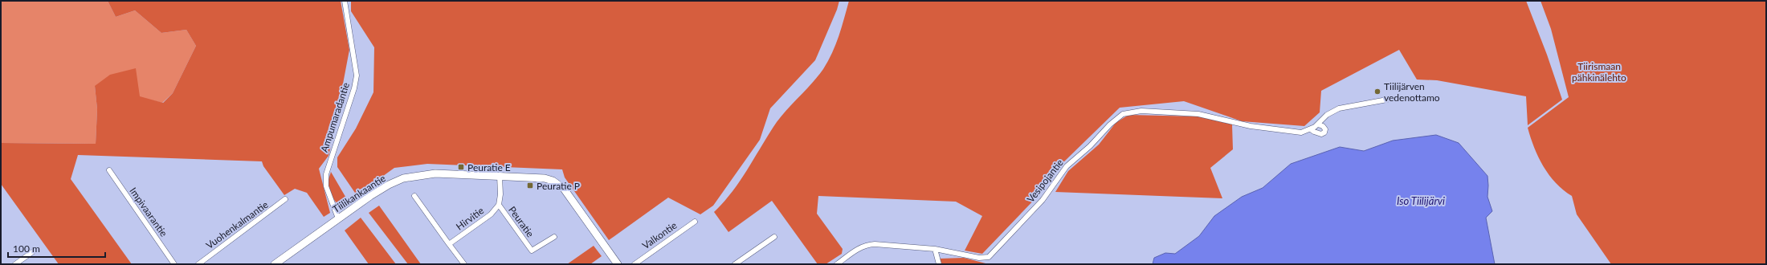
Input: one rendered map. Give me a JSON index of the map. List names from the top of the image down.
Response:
{
  "streets": {
    "street": [
      "Ampumaradantie",
      "Vesipojantie",
      "Tiilikankaantie",
      "Impivaarantie",
      "Hirvitie",
      "Peuratie",
      "Vuohenkalmantie",
      "Valkontie"
    ]
  },
  "crossings": [
    ["Ampumaradantie", "Tiilikankaantie"],
    ["Tiilikankaantie", "Peuratie"],
    ["Hirvitie", "Peuratie"]
  ],
  "water": ["Iso Tiilijärvi"],
  "parks": ["Tiirismaan pähkinälehto"],
  "places": {
    "other": ["Tiilijärven vedenottamo"],
    "transit": ["Peuratie E", "Peuratie P"]
  },
  "scale_bar": "100 m"
}
